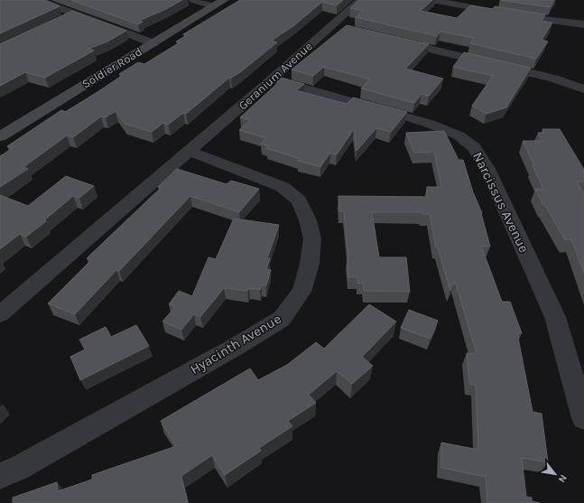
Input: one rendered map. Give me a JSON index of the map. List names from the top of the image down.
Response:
{
  "streets": {
    "main road": ["Soldier Road"],
    "street": ["Geranium Avenue", "Narcissus Avenue", "Hyacinth Avenue"]
  },
  "crossings": [
    ["Geranium Avenue", "Narcissus Avenue"],
    ["Geranium Avenue", "Hyacinth Avenue"]
  ],
  "north": "bottom right"
}
